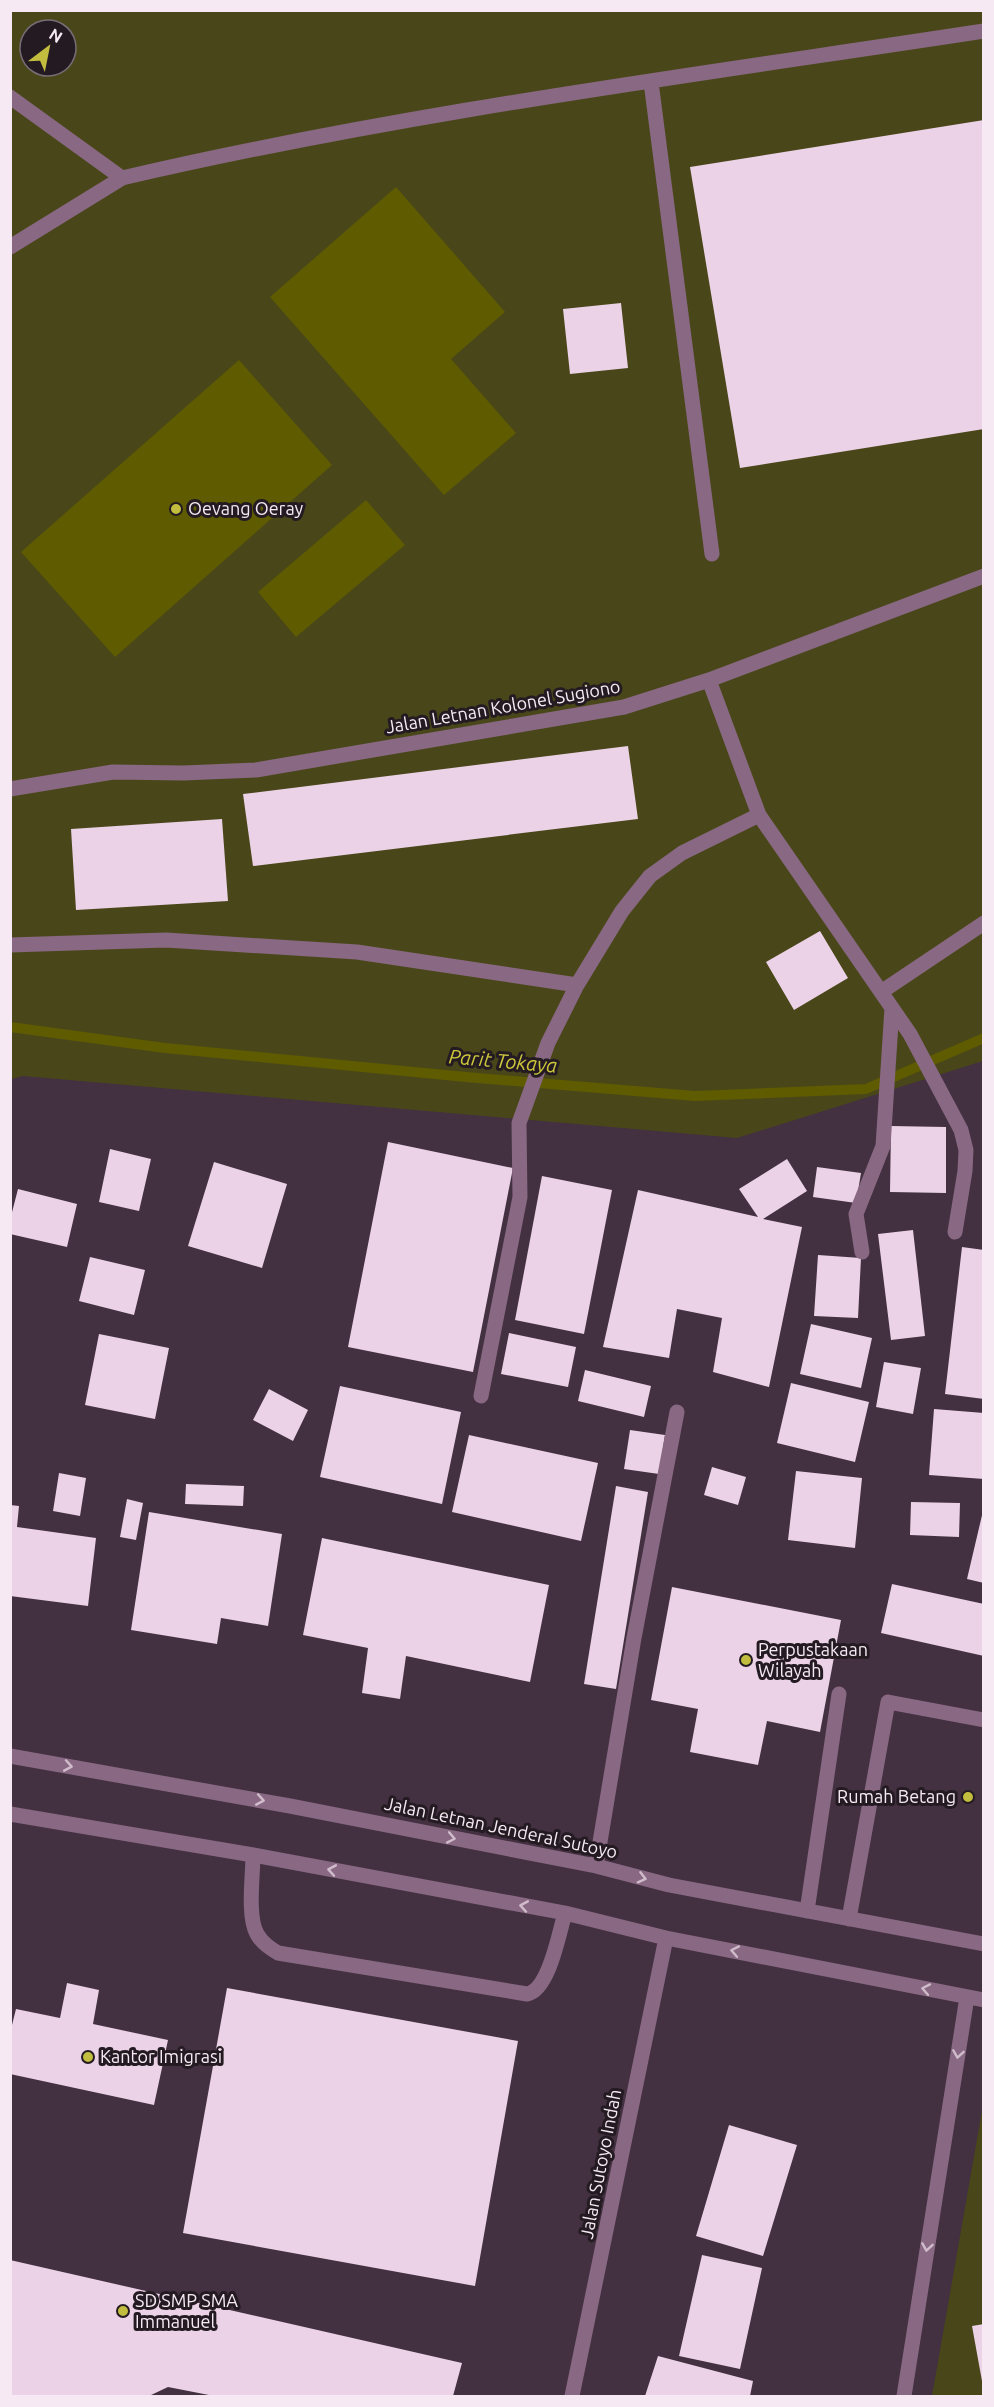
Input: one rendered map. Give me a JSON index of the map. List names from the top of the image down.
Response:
{
  "streets": {
    "street": ["Jalan Letnan Kolonel Sugiono", "Jalan Letnan Jenderal Sutoyo", "Jalan Sutoyo Indah"]
  },
  "water": ["Parit Tokaya"],
  "places": [
    "Oevang Oeray",
    "Perpustakaan Wilayah",
    "Rumah Betang",
    "Kantor Imigrasi",
    "SD SMP SMA Immanuel"
  ],
  "north": "top right"
}
